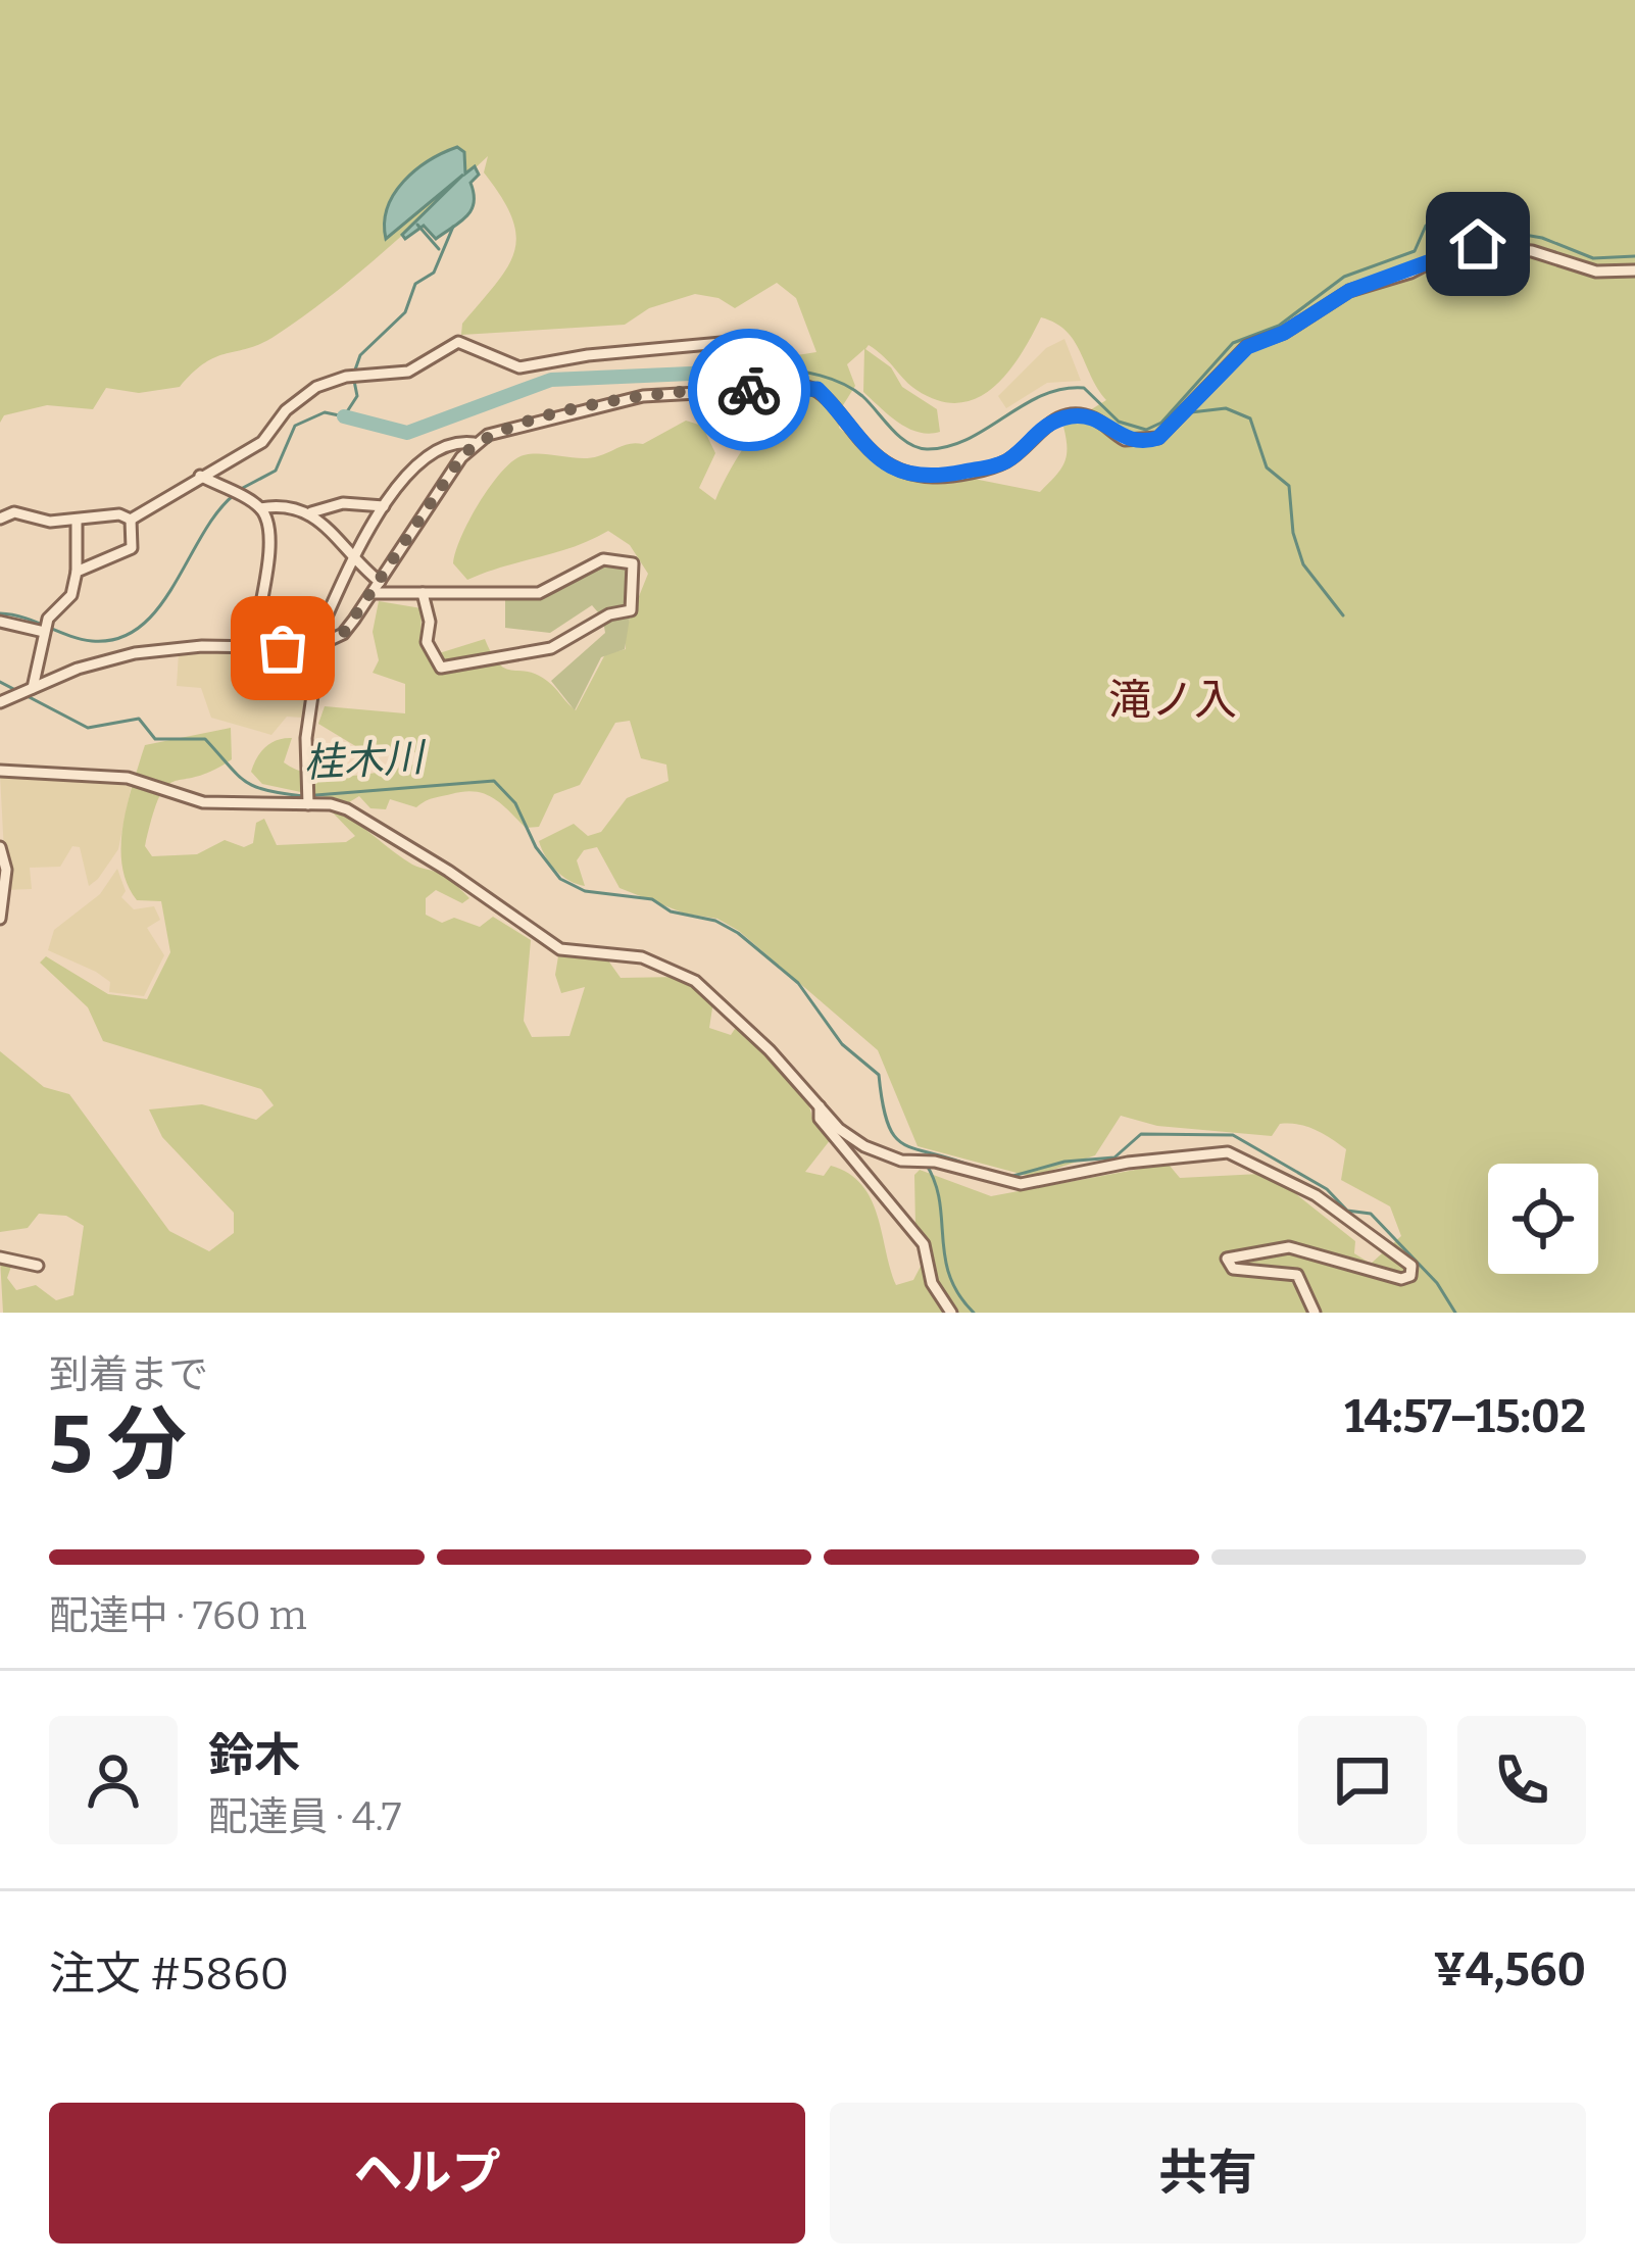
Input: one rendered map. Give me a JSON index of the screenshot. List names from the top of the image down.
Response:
{
  "districts": ["滝ノ入"],
  "water": ["桂木川"],
  "page": {
    "heading": ["5 分", "到着まで", "14:57–15:02"],
    "panel": [
      "鈴木",
      "配達員 · 4.7",
      "注文 #5860",
      "¥4,560"
    ],
    "bar": "配達中 · 760 m",
    "buttons": ["ヘルプ", "共有"]
  }
}
